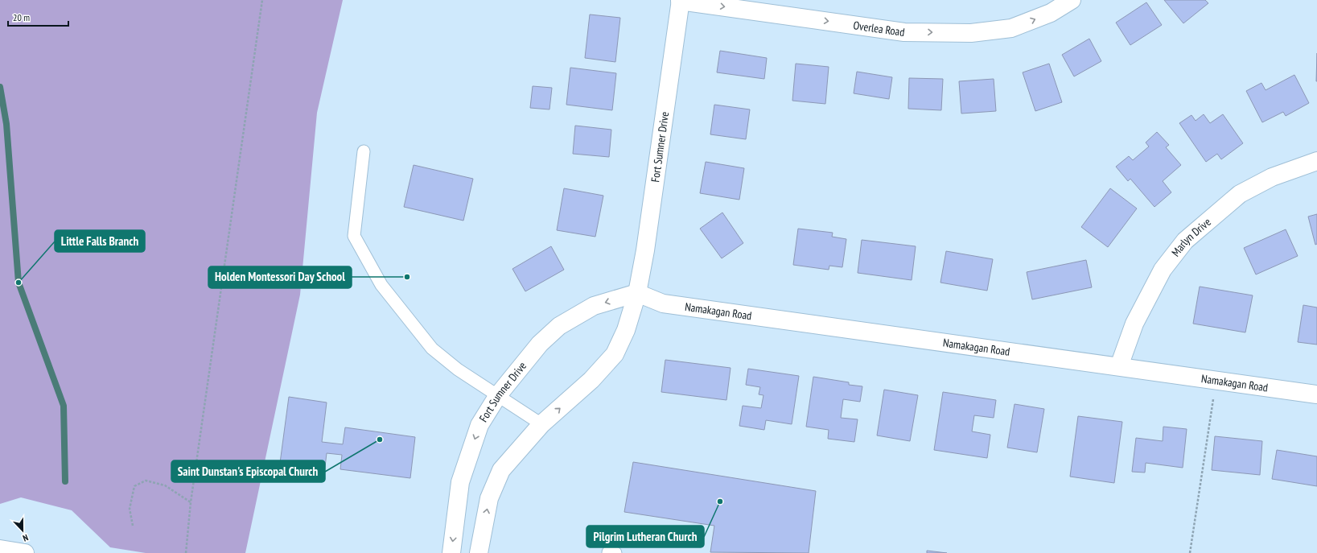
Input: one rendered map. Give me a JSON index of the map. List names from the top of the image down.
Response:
{
  "streets": {
    "street": [
      "Overlea Road",
      "Fort Sumner Drive",
      "Marlyn Drive",
      "Namakagan Road"
    ]
  },
  "crossings": [
    ["Overlea Road", "Fort Sumner Drive"],
    ["Fort Sumner Drive", "Namakagan Road"],
    ["Marlyn Drive", "Namakagan Road"]
  ],
  "one_way": ["Overlea Road"],
  "places": [
    "Holden Montessori Day School",
    "Little Falls Branch",
    "Saint Dunstan's Episcopal Church",
    "Pilgrim Lutheran Church"
  ],
  "scale_bar": "20 m",
  "north": "bottom"
}
